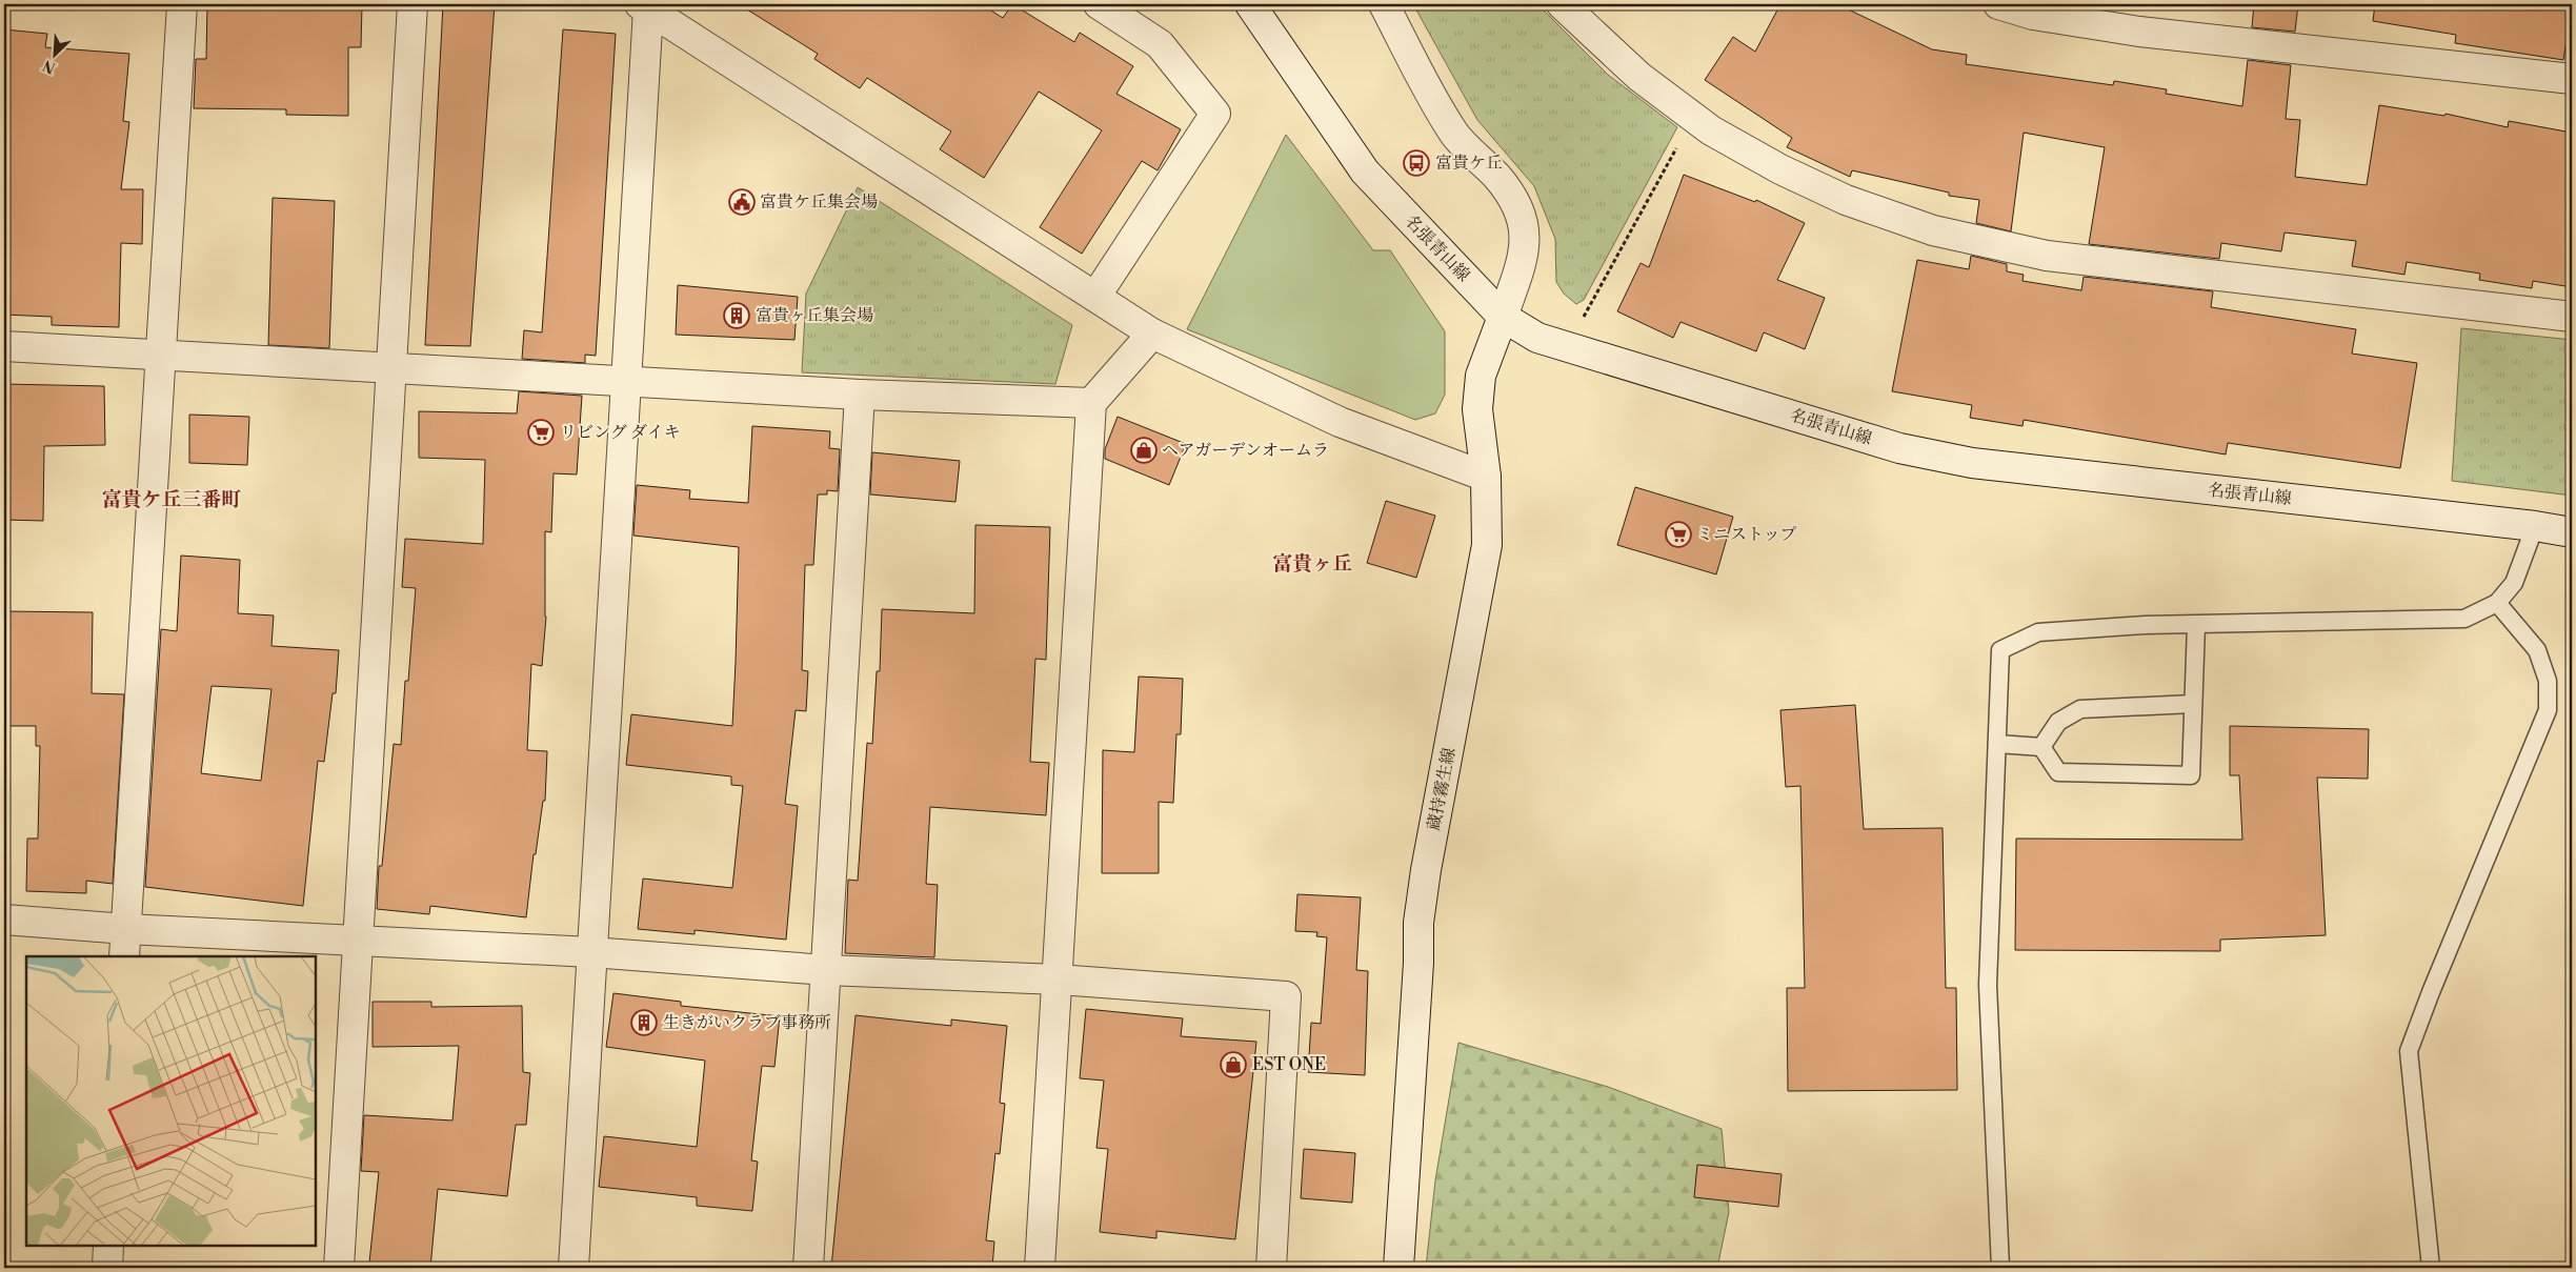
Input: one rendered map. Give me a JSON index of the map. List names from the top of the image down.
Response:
{
  "streets": {
    "street": ["名張青山線", "蔵持霧生線"]
  },
  "crossings": [
    ["名張青山線", "蔵持霧生線"]
  ],
  "districts": ["富貴ケ丘三番町", "富貴ヶ丘"],
  "places": {
    "bus stop": ["富貴ケ丘"],
    "public building": ["富貴ケ丘集会場"],
    "building": ["富貴ヶ丘集会場", "生きがいクラブ事務所"],
    "supermarket": ["リビング ダイキ", "ミニストップ"],
    "shop": ["ヘアガーデンオームラ", "EST ONE"]
  },
  "north": "bottom left"
}
